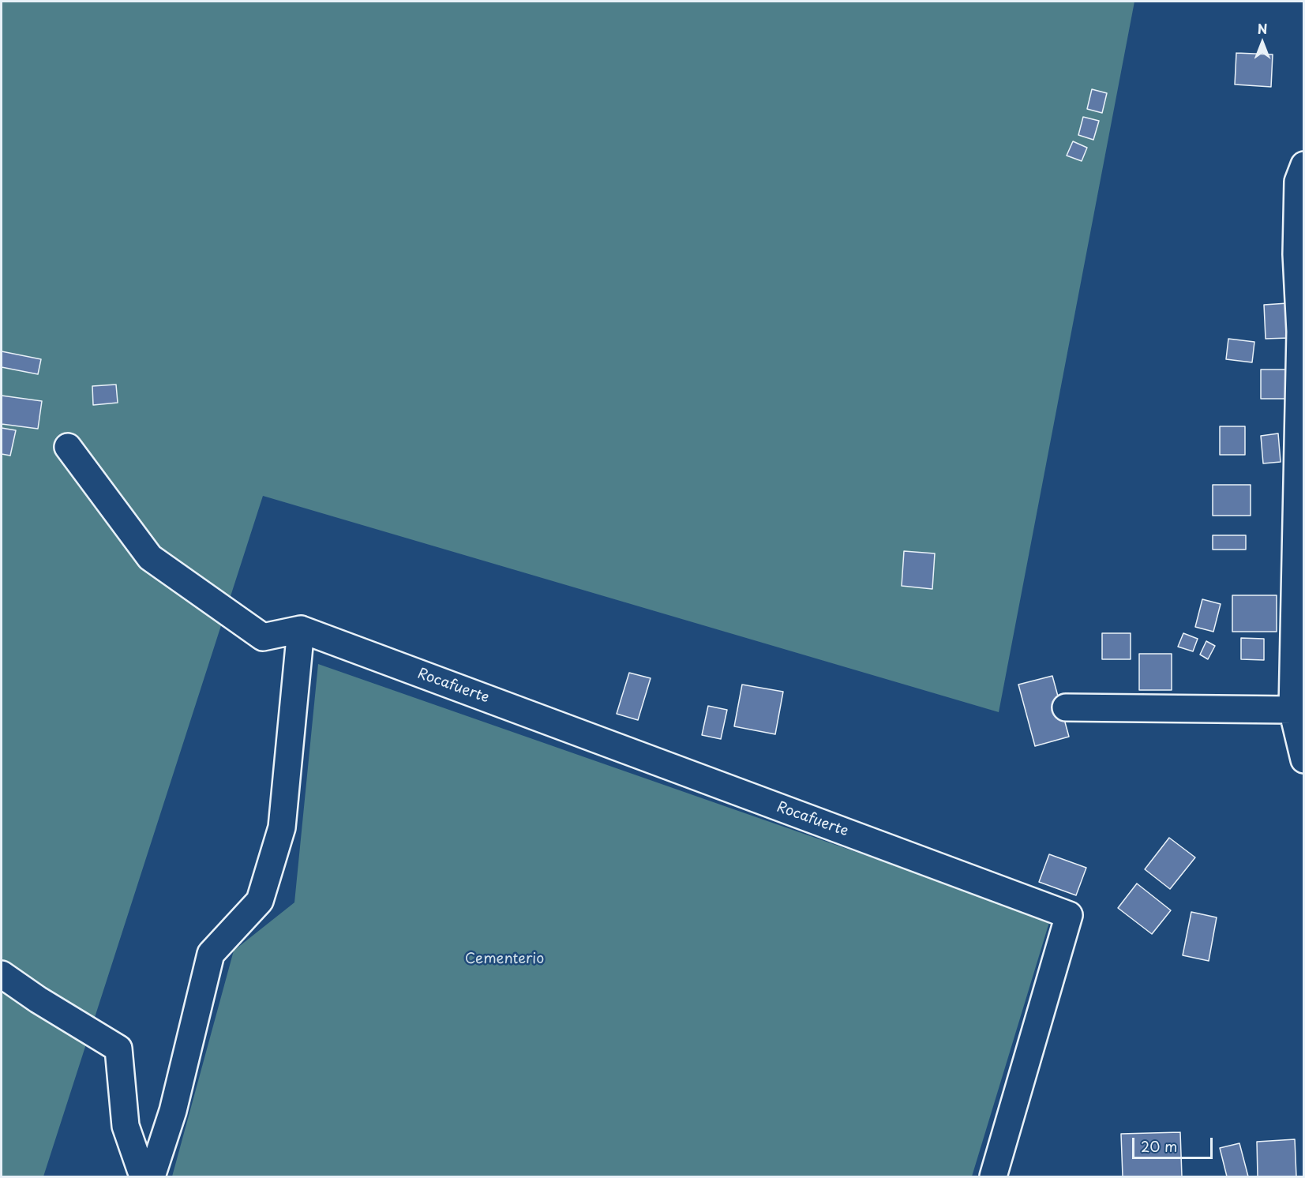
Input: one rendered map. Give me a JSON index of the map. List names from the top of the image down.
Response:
{
  "streets": {
    "street": ["Rocafuerte"]
  },
  "parks": ["Cementerio"],
  "scale_bar": "20 m",
  "north": "top"
}
